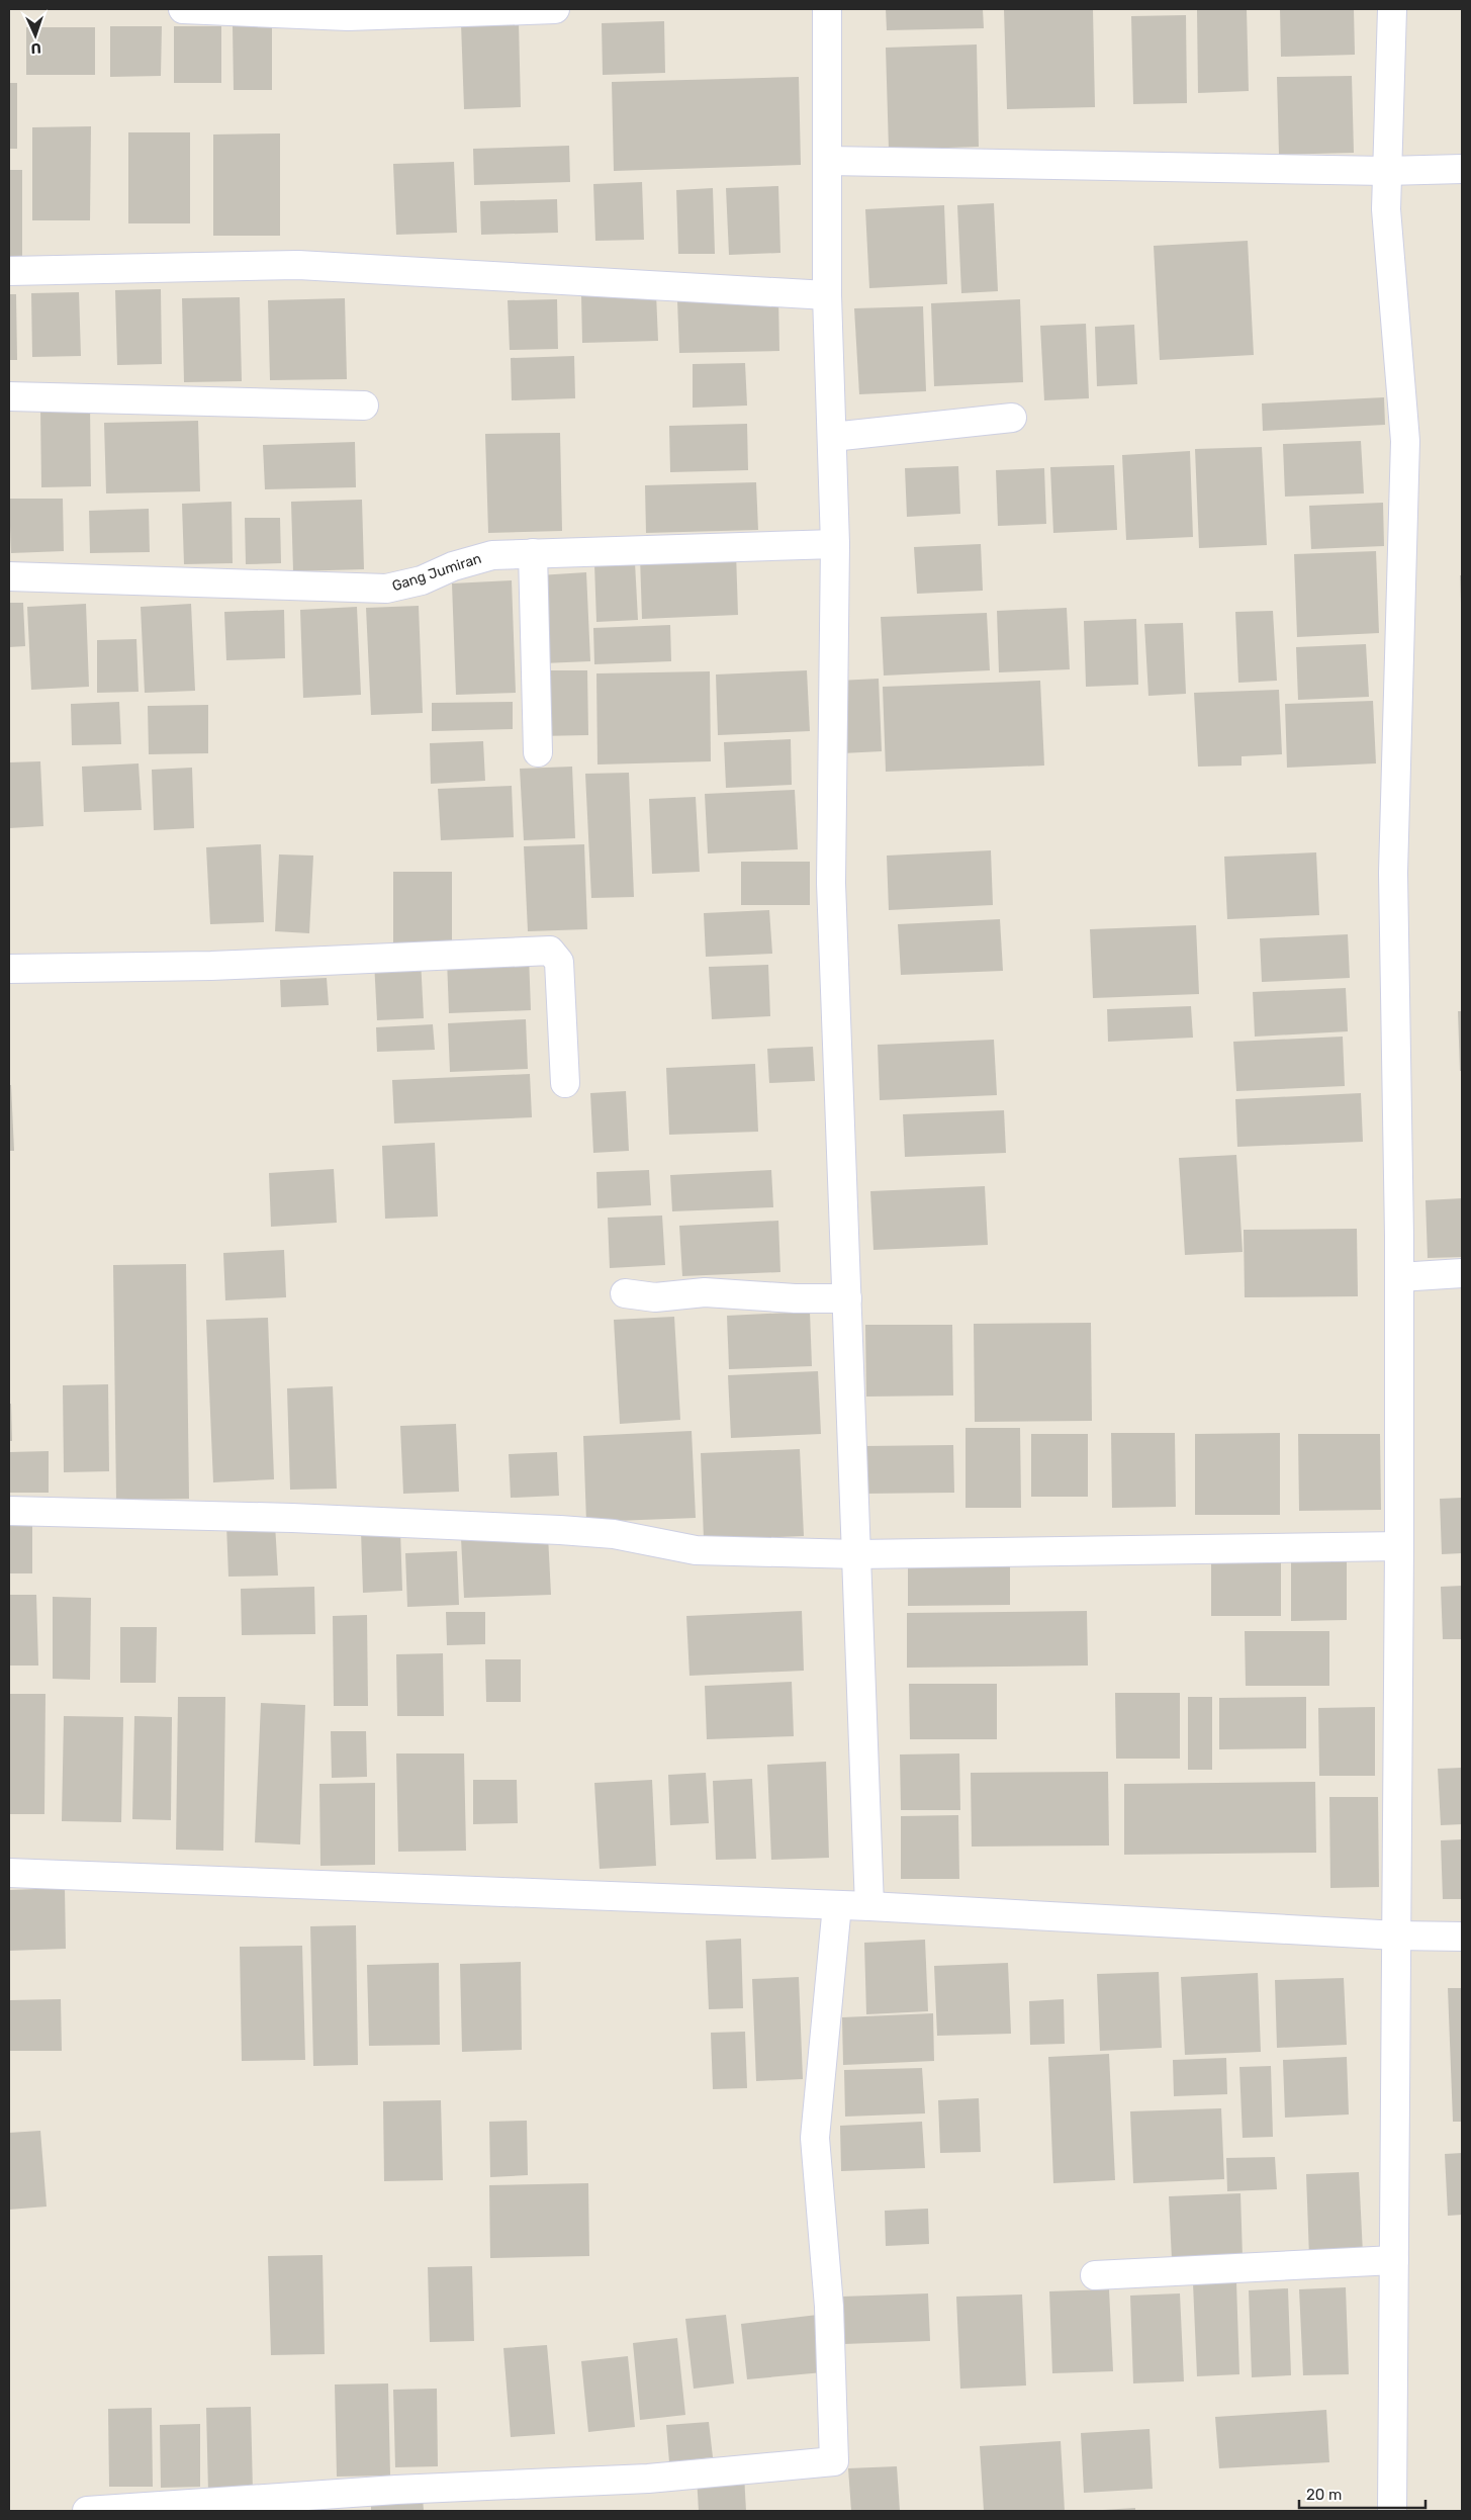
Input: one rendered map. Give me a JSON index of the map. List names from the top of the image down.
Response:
{
  "streets": {
    "street": ["Gang Jumiran"]
  },
  "scale_bar": "20 m",
  "north": "bottom"
}
